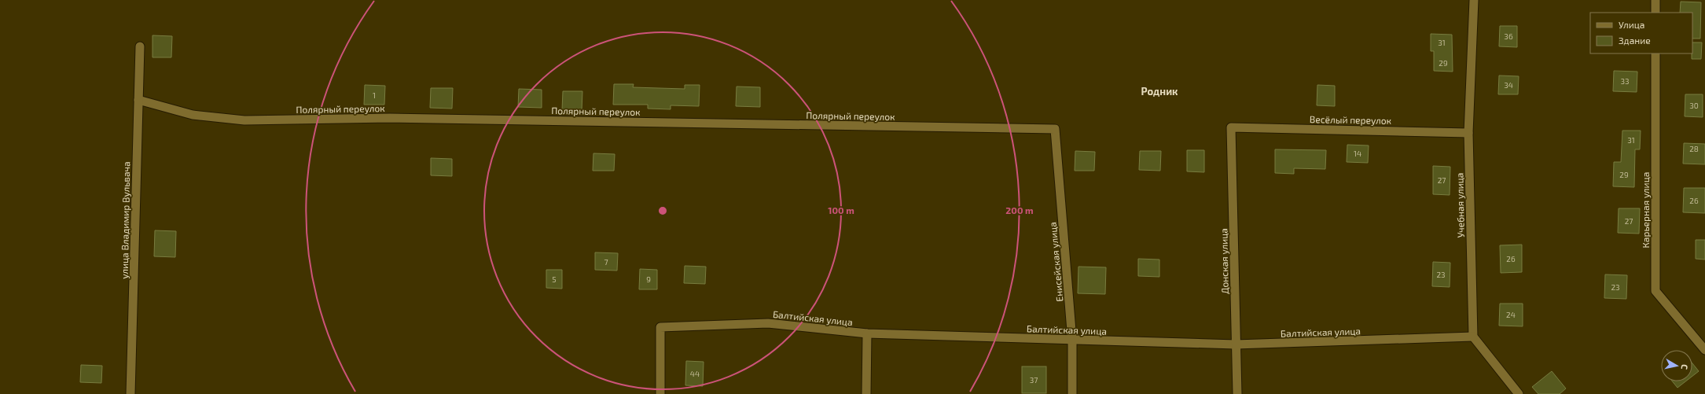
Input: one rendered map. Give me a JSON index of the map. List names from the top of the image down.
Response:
{
  "streets": {
    "street": [
      "Полярный переулок",
      "Весёлый переулок",
      "Учебная улица",
      "Карьерная улица",
      "улица Владимир Вульвача",
      "Донская улица",
      "Енисейская улица",
      "Балтийская улица"
    ]
  },
  "crossings": [
    ["Полярный переулок", "улица Владимир Вульвача"],
    ["Полярный переулок", "Енисейская улица"],
    ["Весёлый переулок", "Учебная улица"],
    ["Весёлый переулок", "Донская улица"],
    ["Учебная улица", "Балтийская улица"],
    ["Донская улица", "Балтийская улица"],
    ["Енисейская улица", "Балтийская улица"]
  ],
  "districts": ["Родник"],
  "house_numbers": [
    "36",
    "31",
    "29",
    "33",
    "34",
    "1",
    "30",
    "31",
    "28",
    "14",
    "29",
    "27",
    "26",
    "27",
    "26",
    "7",
    "23",
    "5",
    "9",
    "23",
    "24",
    "44",
    "37"
  ],
  "legend": ["Улица", "Здание"],
  "north": "right",
  "rings": ["100 m", "200 m"]
}
